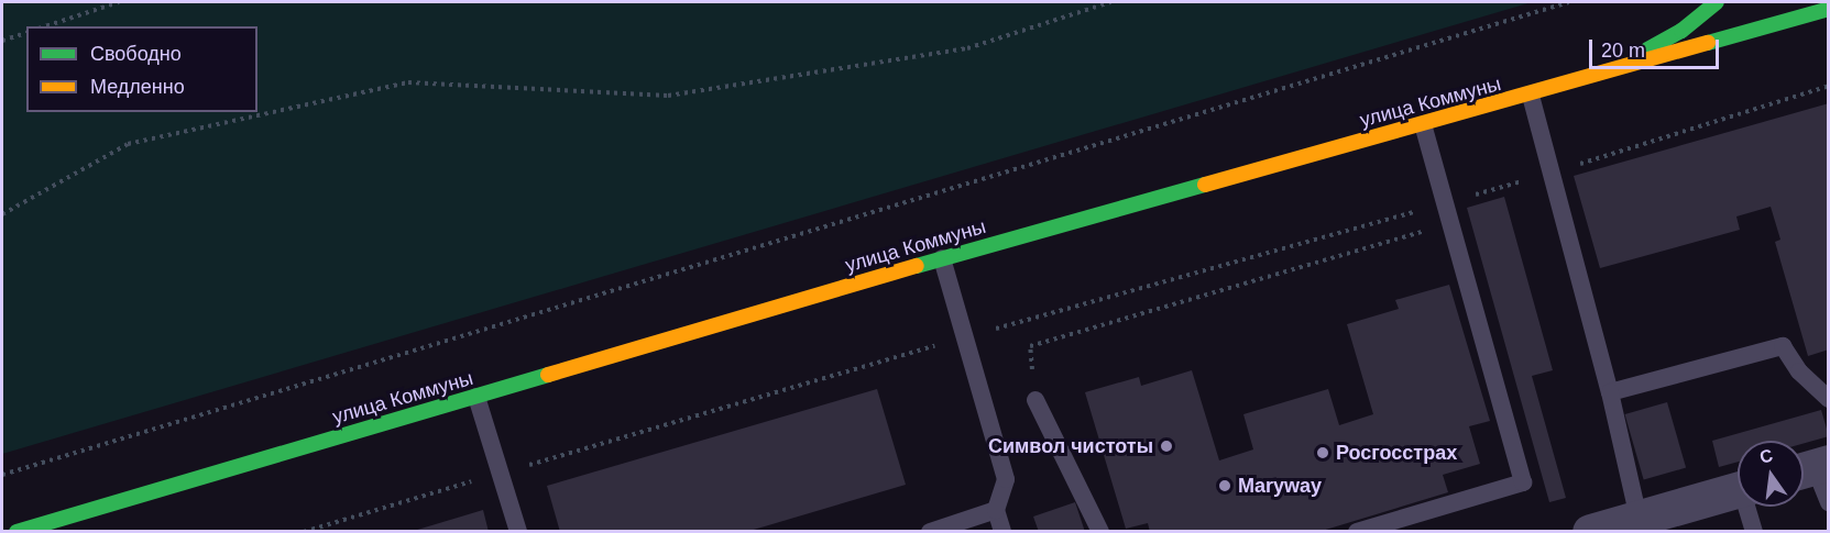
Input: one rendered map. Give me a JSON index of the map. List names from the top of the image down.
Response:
{
  "streets": {
    "street": ["улица Коммуны"]
  },
  "places": ["Символ чистоты", "Росгосстрах", "Maryway"],
  "legend": ["Свободно", "Медленно"],
  "scale_bar": "20 m",
  "north": "top"
}
